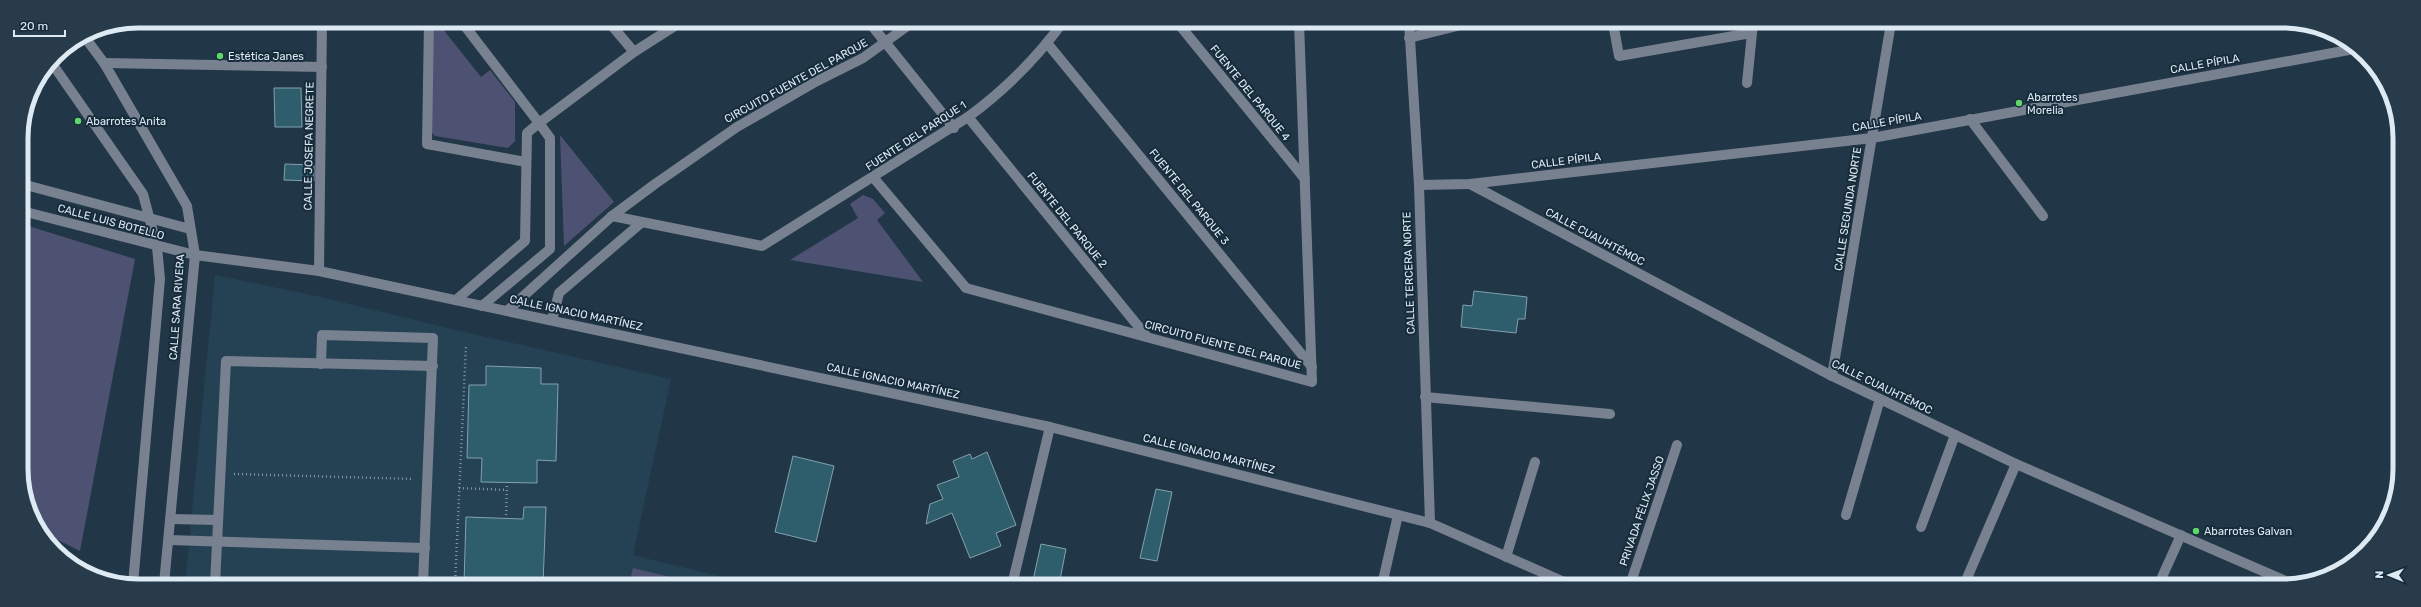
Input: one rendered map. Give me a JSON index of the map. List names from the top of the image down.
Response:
{
  "streets": {
    "street": [
      "CALLE PÍPILA",
      "CIRCUITO FUENTE DEL PARQUE",
      "FUENTE DEL PARQUE 4",
      "FUENTE DEL PARQUE 1",
      "CALLE JOSEFA NEGRETE",
      "FUENTE DEL PARQUE 3",
      "CALLE SEGUNDA NORTE",
      "FUENTE DEL PARQUE 2",
      "CALLE LUIS BOTELLO",
      "CALLE CUAUHTÉMOC",
      "CALLE TERCERA NORTE",
      "CALLE SARA RIVERA",
      "CALLE IGNACIO MARTÍNEZ",
      "PRIVADA FÉLIX JASSO"
    ]
  },
  "crossings": [
    ["CALLE PÍPILA", "CALLE SEGUNDA NORTE"],
    ["CALLE PÍPILA", "CALLE CUAUHTÉMOC"],
    ["CALLE PÍPILA", "CALLE TERCERA NORTE"],
    ["CIRCUITO FUENTE DEL PARQUE", "FUENTE DEL PARQUE 4"],
    ["CIRCUITO FUENTE DEL PARQUE", "FUENTE DEL PARQUE 1"],
    ["CIRCUITO FUENTE DEL PARQUE", "FUENTE DEL PARQUE 3"],
    ["CIRCUITO FUENTE DEL PARQUE", "FUENTE DEL PARQUE 2"],
    ["CIRCUITO FUENTE DEL PARQUE", "CALLE IGNACIO MARTÍNEZ"],
    ["FUENTE DEL PARQUE 1", "FUENTE DEL PARQUE 3"],
    ["FUENTE DEL PARQUE 1", "FUENTE DEL PARQUE 2"],
    ["CALLE JOSEFA NEGRETE", "CALLE IGNACIO MARTÍNEZ"],
    ["CALLE SEGUNDA NORTE", "CALLE CUAUHTÉMOC"],
    ["CALLE LUIS BOTELLO", "CALLE SARA RIVERA"],
    ["CALLE LUIS BOTELLO", "CALLE IGNACIO MARTÍNEZ"],
    ["CALLE TERCERA NORTE", "CALLE IGNACIO MARTÍNEZ"],
    ["CALLE SARA RIVERA", "CALLE IGNACIO MARTÍNEZ"]
  ],
  "places": [
    "Estética Janes",
    "Abarrotes Morelia",
    "Abarrotes Anita",
    "Abarrotes Galvan"
  ],
  "scale_bar": "20 m",
  "north": "left"
}
